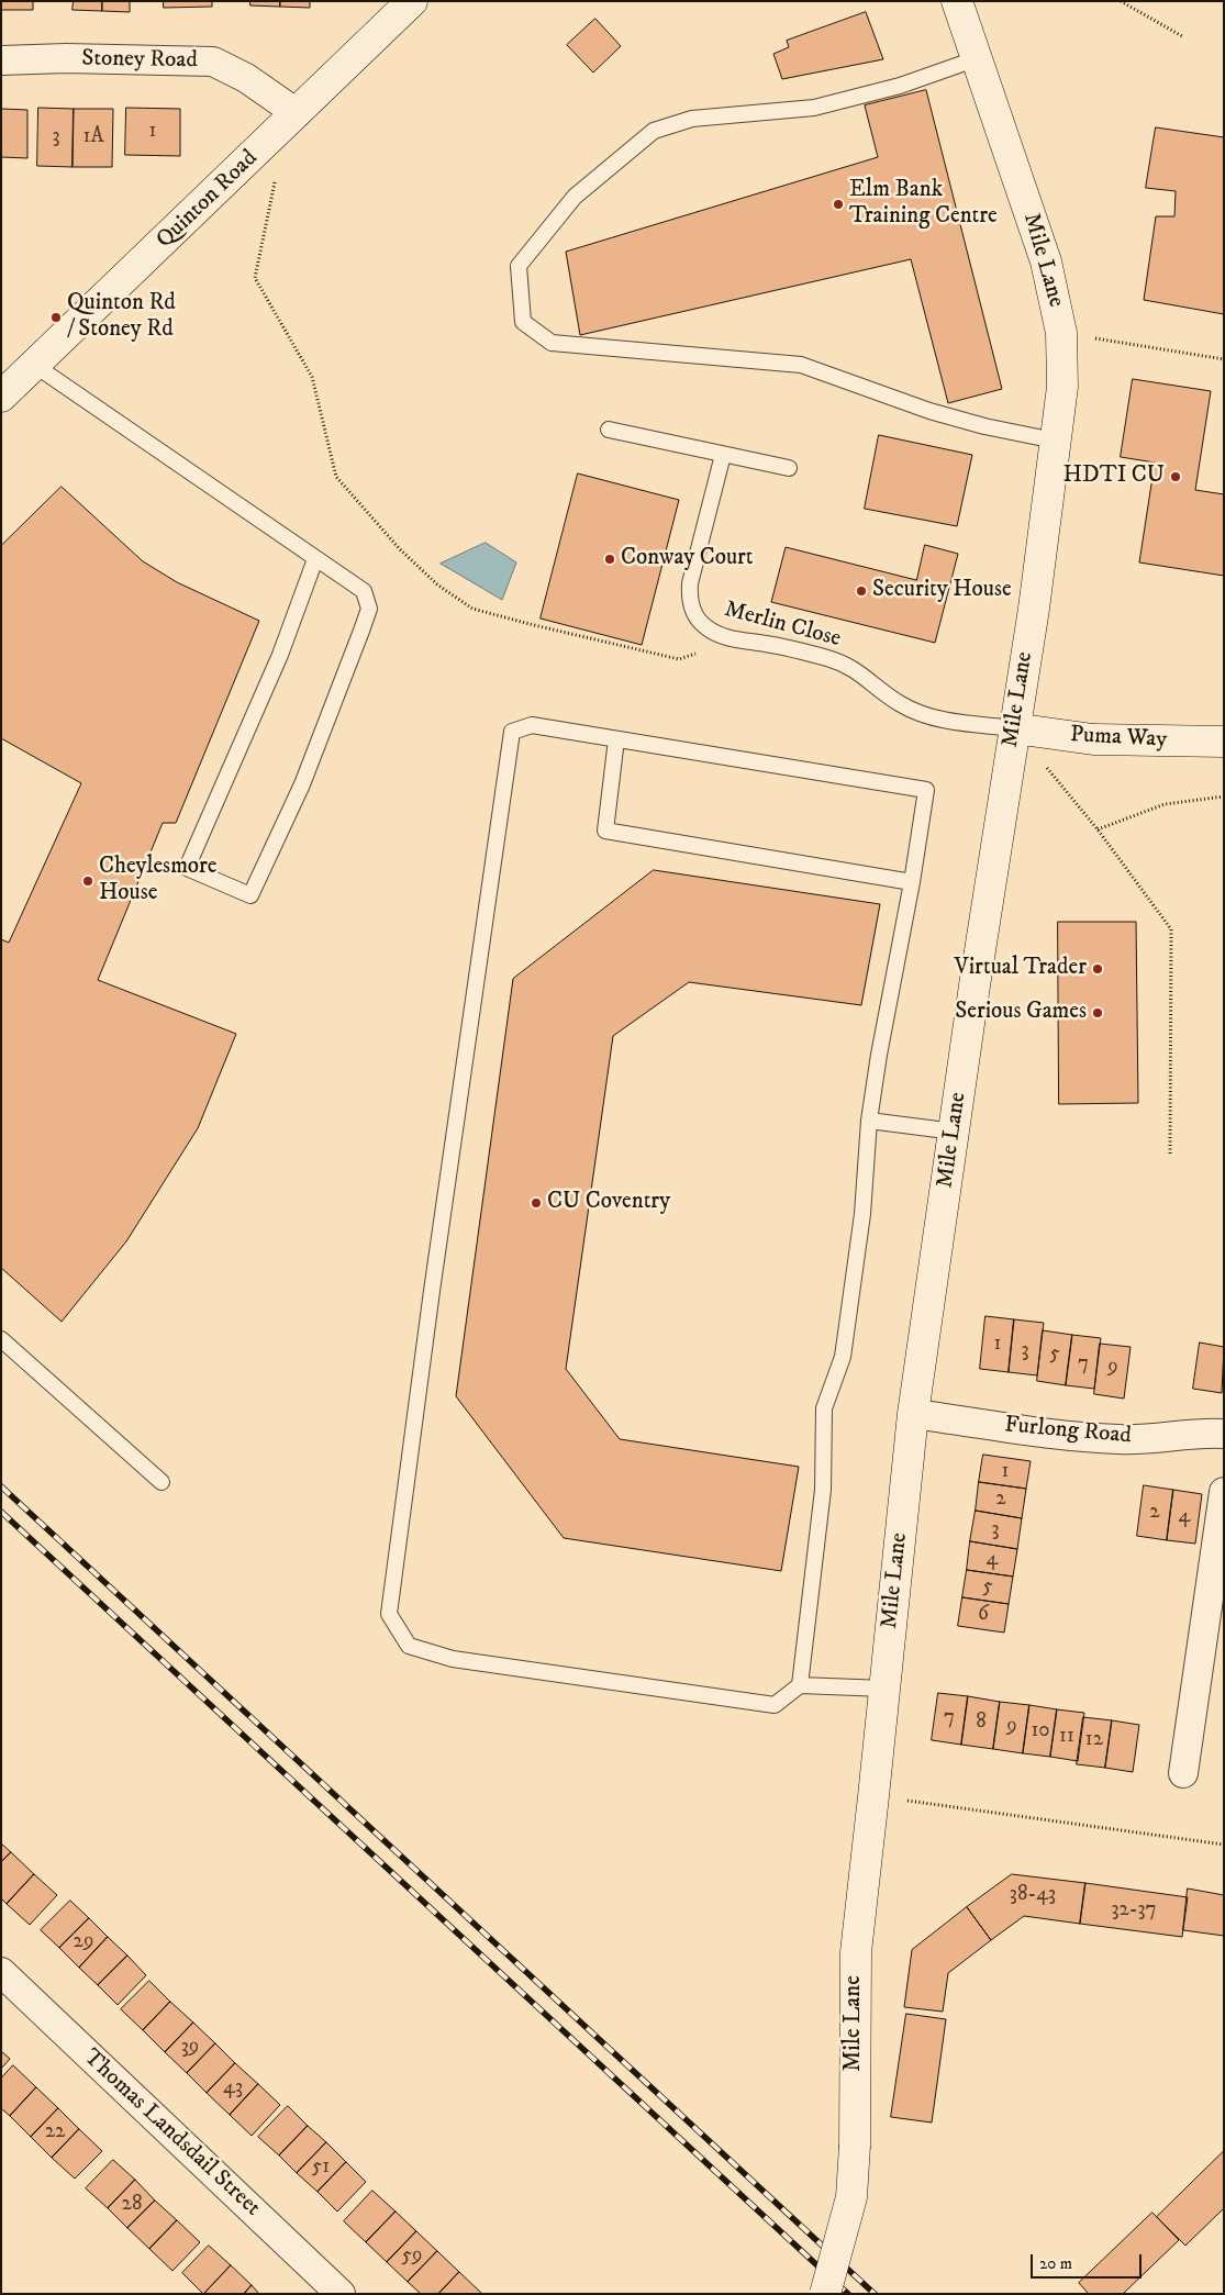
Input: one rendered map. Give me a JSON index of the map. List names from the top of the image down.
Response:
{
  "streets": {
    "street": [
      "Stoney Road",
      "Quinton Road",
      "Mile Lane",
      "Puma Way",
      "Furlong Road",
      "Thomas Landsdail Street"
    ],
    "lane": ["Merlin Close"]
  },
  "crossings": [
    ["Stoney Road", "Quinton Road"],
    ["Mile Lane", "Merlin Close"],
    ["Mile Lane", "Puma Way"],
    ["Mile Lane", "Furlong Road"],
    ["Merlin Close", "Puma Way"]
  ],
  "places": [
    "Elm Bank Training Centre",
    "Quinton Rd / Stoney Rd",
    "HDTI CU",
    "Conway Court",
    "Security House",
    "Cheylesmore House",
    "Virtual Trader",
    "Serious Games",
    "CU Coventry"
  ],
  "house_numbers": [
    "1",
    "3",
    "1A",
    "1",
    "3",
    "5",
    "7",
    "9",
    "1",
    "2",
    "2",
    "4",
    "3",
    "4",
    "5",
    "6",
    "7",
    "8",
    "9",
    "10",
    "11",
    "12",
    "38-43",
    "32-37",
    "29",
    "39",
    "43",
    "22",
    "51",
    "28",
    "59"
  ],
  "scale_bar": "20 m"
}
